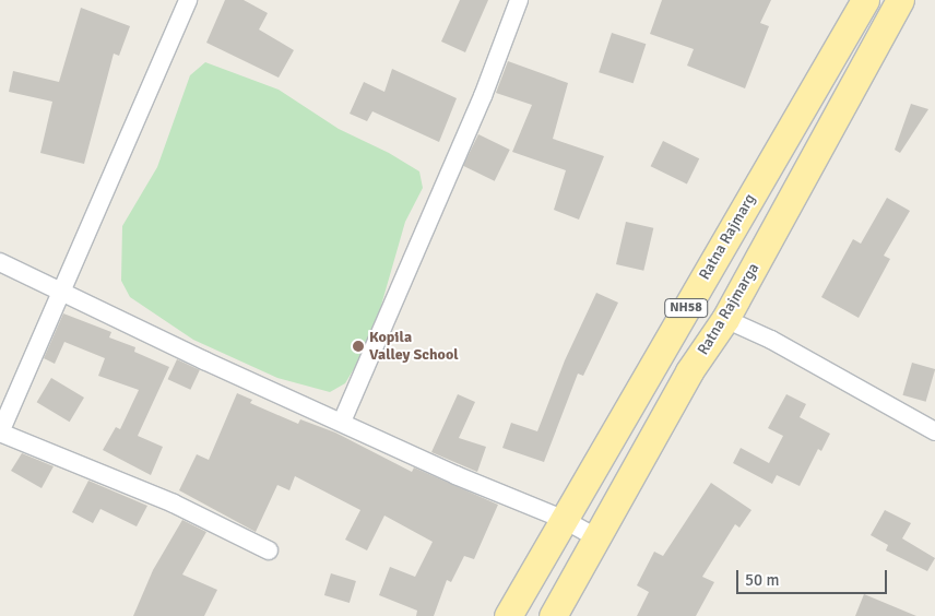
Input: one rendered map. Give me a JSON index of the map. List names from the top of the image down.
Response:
{
  "streets": {
    "main road": ["Ratna Rajmarg", "NH58", "Ratna Rajmarga"]
  },
  "places": ["Kopila Valley School"],
  "scale_bar": "50 m"
}
